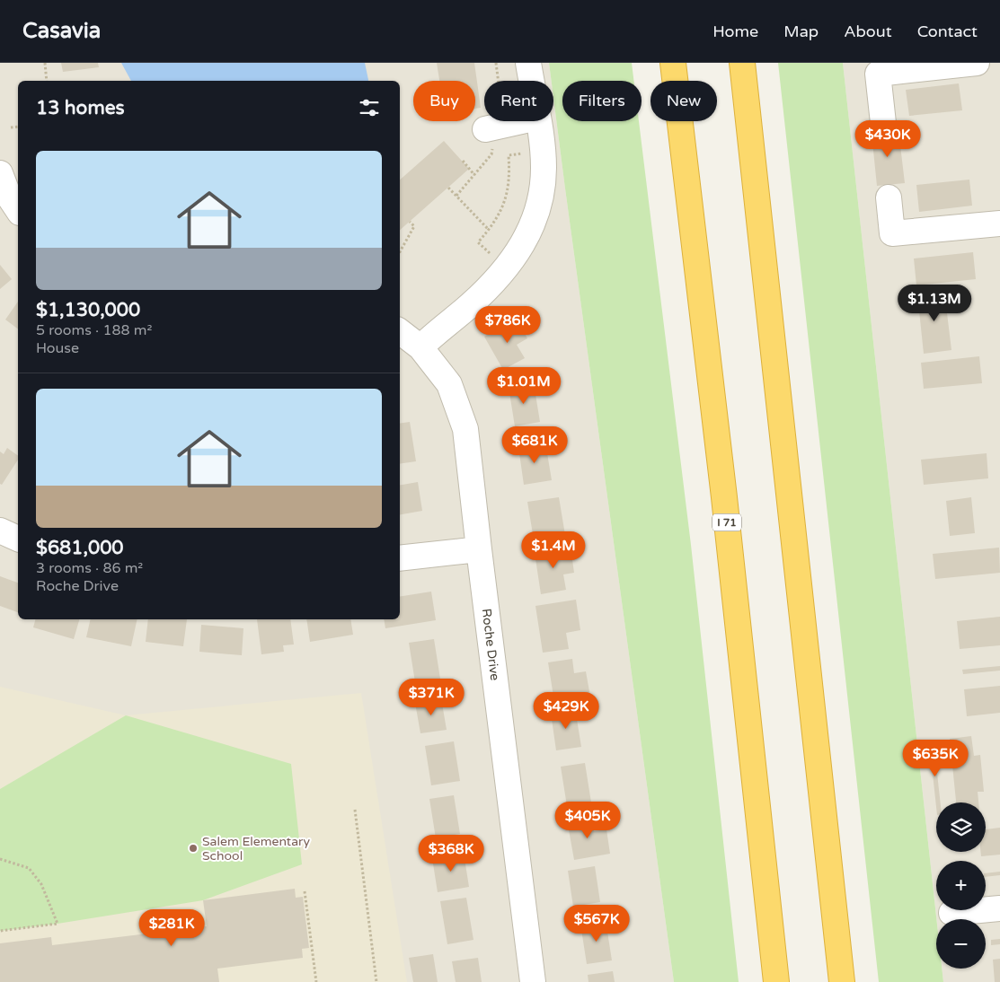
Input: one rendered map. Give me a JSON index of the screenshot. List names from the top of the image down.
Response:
{
  "streets": {
    "highway": ["I 71"],
    "street": ["Roche Drive"]
  },
  "places": ["Salem Elementary School"],
  "page": {
    "header": "Casavia",
    "nav": [
      "Home",
      "Map",
      "About",
      "Contact"
    ],
    "chip": [
      "Buy",
      "Rent",
      "Filters",
      "New"
    ],
    "heading": "13 homes",
    "price": [
      "$430K",
      "$1.13M",
      "$786K",
      "$1.01M",
      "$681K",
      "$1.4M",
      "$371K",
      "$429K",
      "$635K",
      "$405K",
      "$368K",
      "$567K",
      "$281K"
    ],
    "list": [
      {
        "name": "$1,130,000",
        "note": "5 rooms · 188 m² · House"
      },
      {
        "name": "$681,000",
        "note": "3 rooms · 86 m² · Roche Drive"
      }
    ],
    "map_buttons": ["+", "−"]
  }
}
